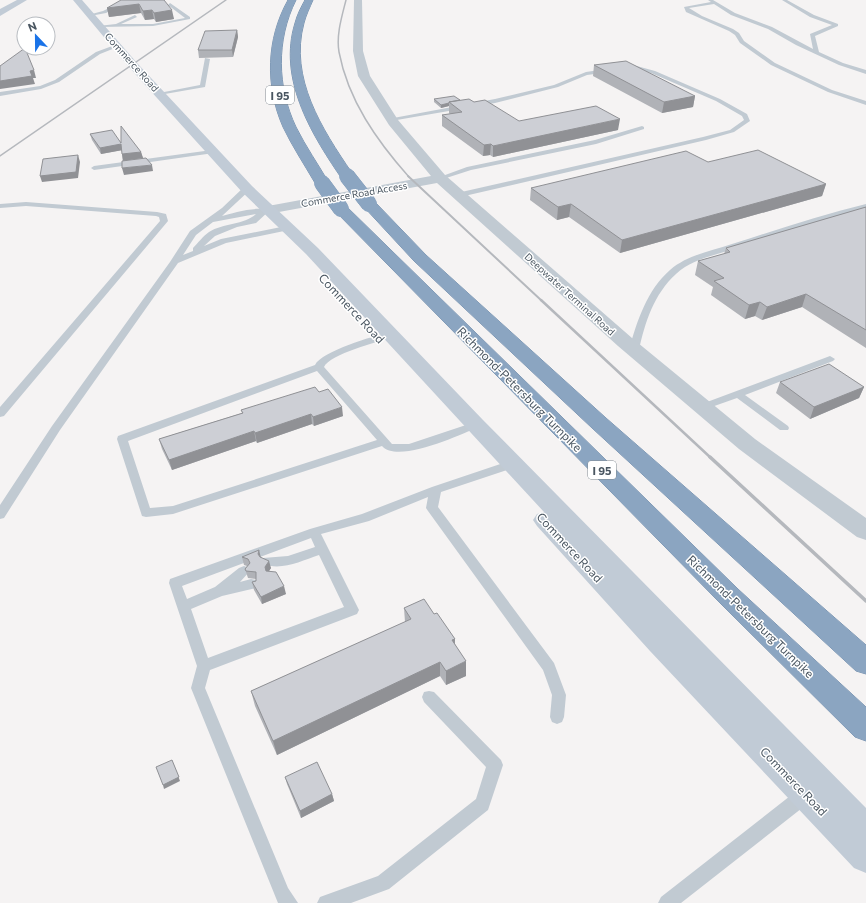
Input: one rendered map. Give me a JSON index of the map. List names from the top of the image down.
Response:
{
  "streets": {
    "highway": ["I 95", "Richmond-Petersburg Turnpike"],
    "main road": ["Commerce Road"],
    "street": ["Commerce Road Access", "Deepwater Terminal Road"]
  },
  "crossings": [
    ["Commerce Road", "Commerce Road Access"],
    ["Commerce Road Access", "Deepwater Terminal Road"]
  ],
  "north": "top"
}
